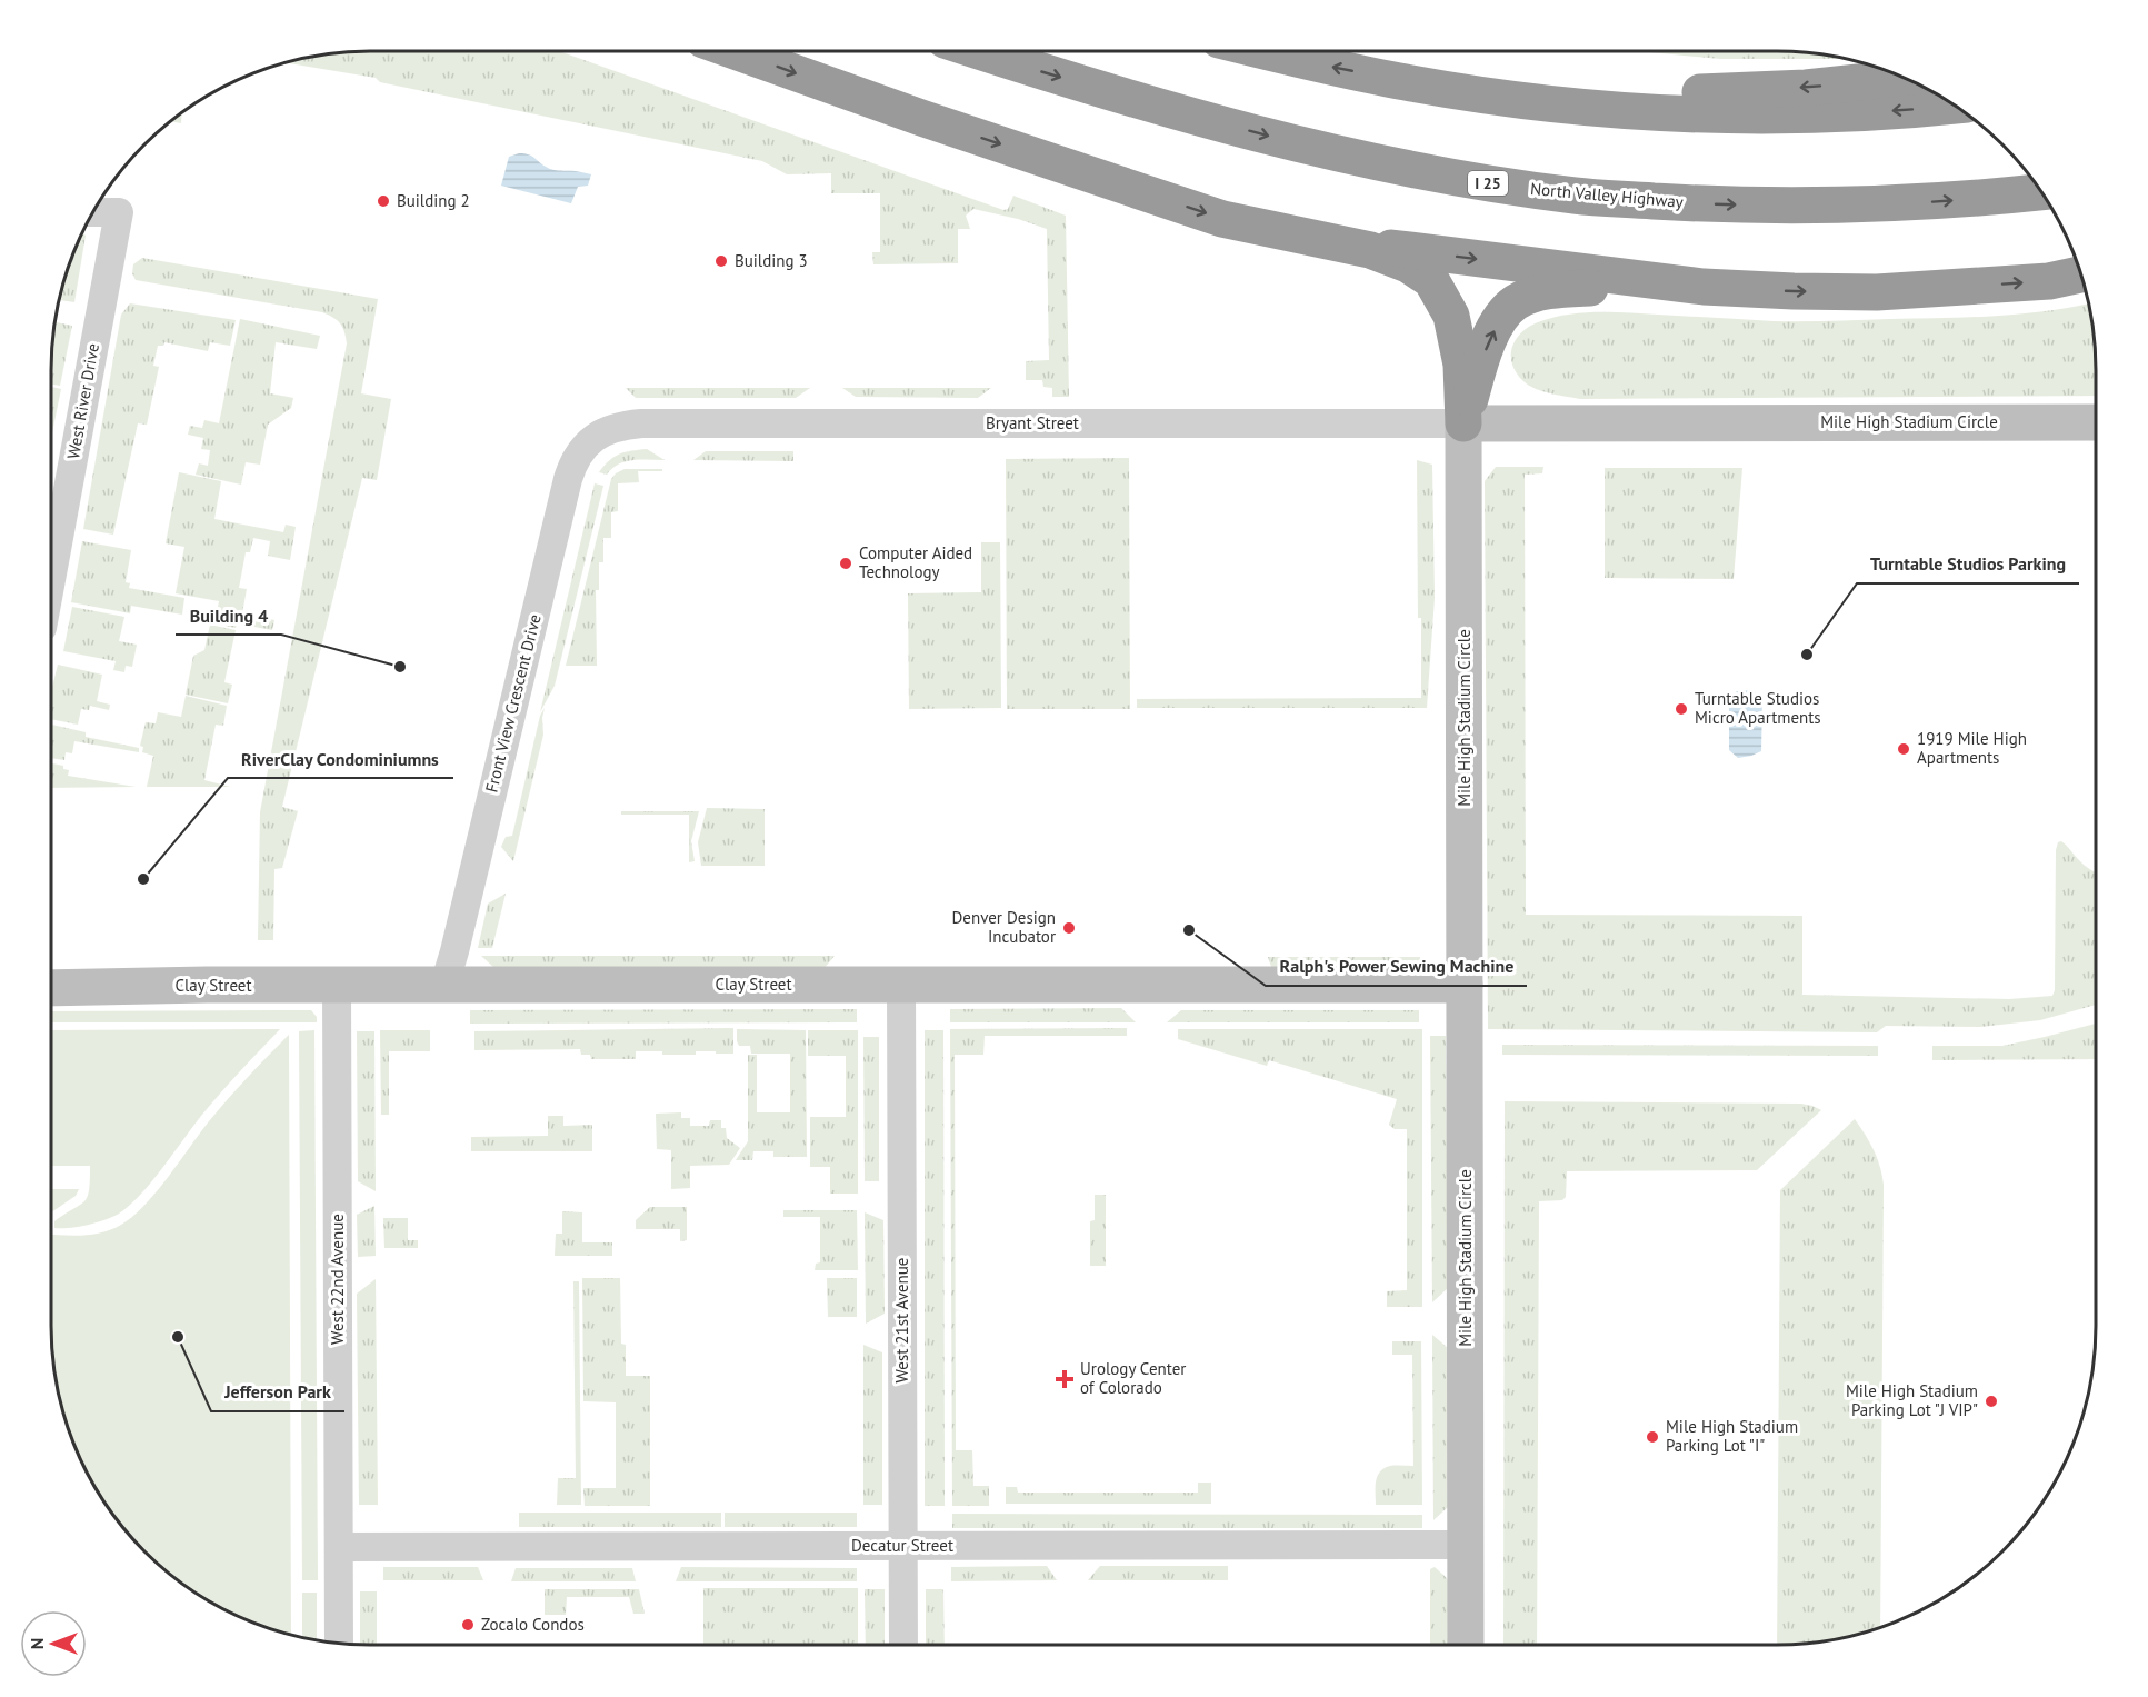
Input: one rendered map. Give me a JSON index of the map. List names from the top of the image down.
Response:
{
  "streets": {
    "highway": ["I 25", "North Valley Highway"],
    "street": [
      "West River Drive",
      "Mile High Stadium Circle",
      "Bryant Street",
      "Front View Crescent Drive",
      "Clay Street",
      "West 22nd Avenue",
      "West 21st Avenue",
      "Decatur Street"
    ]
  },
  "crossings": [
    ["Mile High Stadium Circle", "Bryant Street"],
    ["Mile High Stadium Circle", "Clay Street"],
    ["Mile High Stadium Circle", "Decatur Street"],
    ["Bryant Street", "Front View Crescent Drive"],
    ["Front View Crescent Drive", "Clay Street"],
    ["Clay Street", "West 22nd Avenue"],
    ["Clay Street", "West 21st Avenue"],
    ["West 22nd Avenue", "Decatur Street"],
    ["West 21st Avenue", "Decatur Street"]
  ],
  "places": {
    "other": [
      "Building 2",
      "Building 3",
      "Computer Aided Technology",
      "Turntable Studios Parking",
      "Building 4",
      "Turntable Studios Micro Apartments",
      "1919 Mile High Apartments",
      "RiverClay Condominiumns",
      "Denver Design Incubator",
      "Ralph's Power Sewing Machine",
      "Jefferson Park",
      "Mile High Stadium Parking Lot \"J VIP\"",
      "Mile High Stadium Parking Lot \"I\"",
      "Zocalo Condos"
    ],
    "health": ["Urology Center of Colorado"]
  },
  "north": "left"
}
